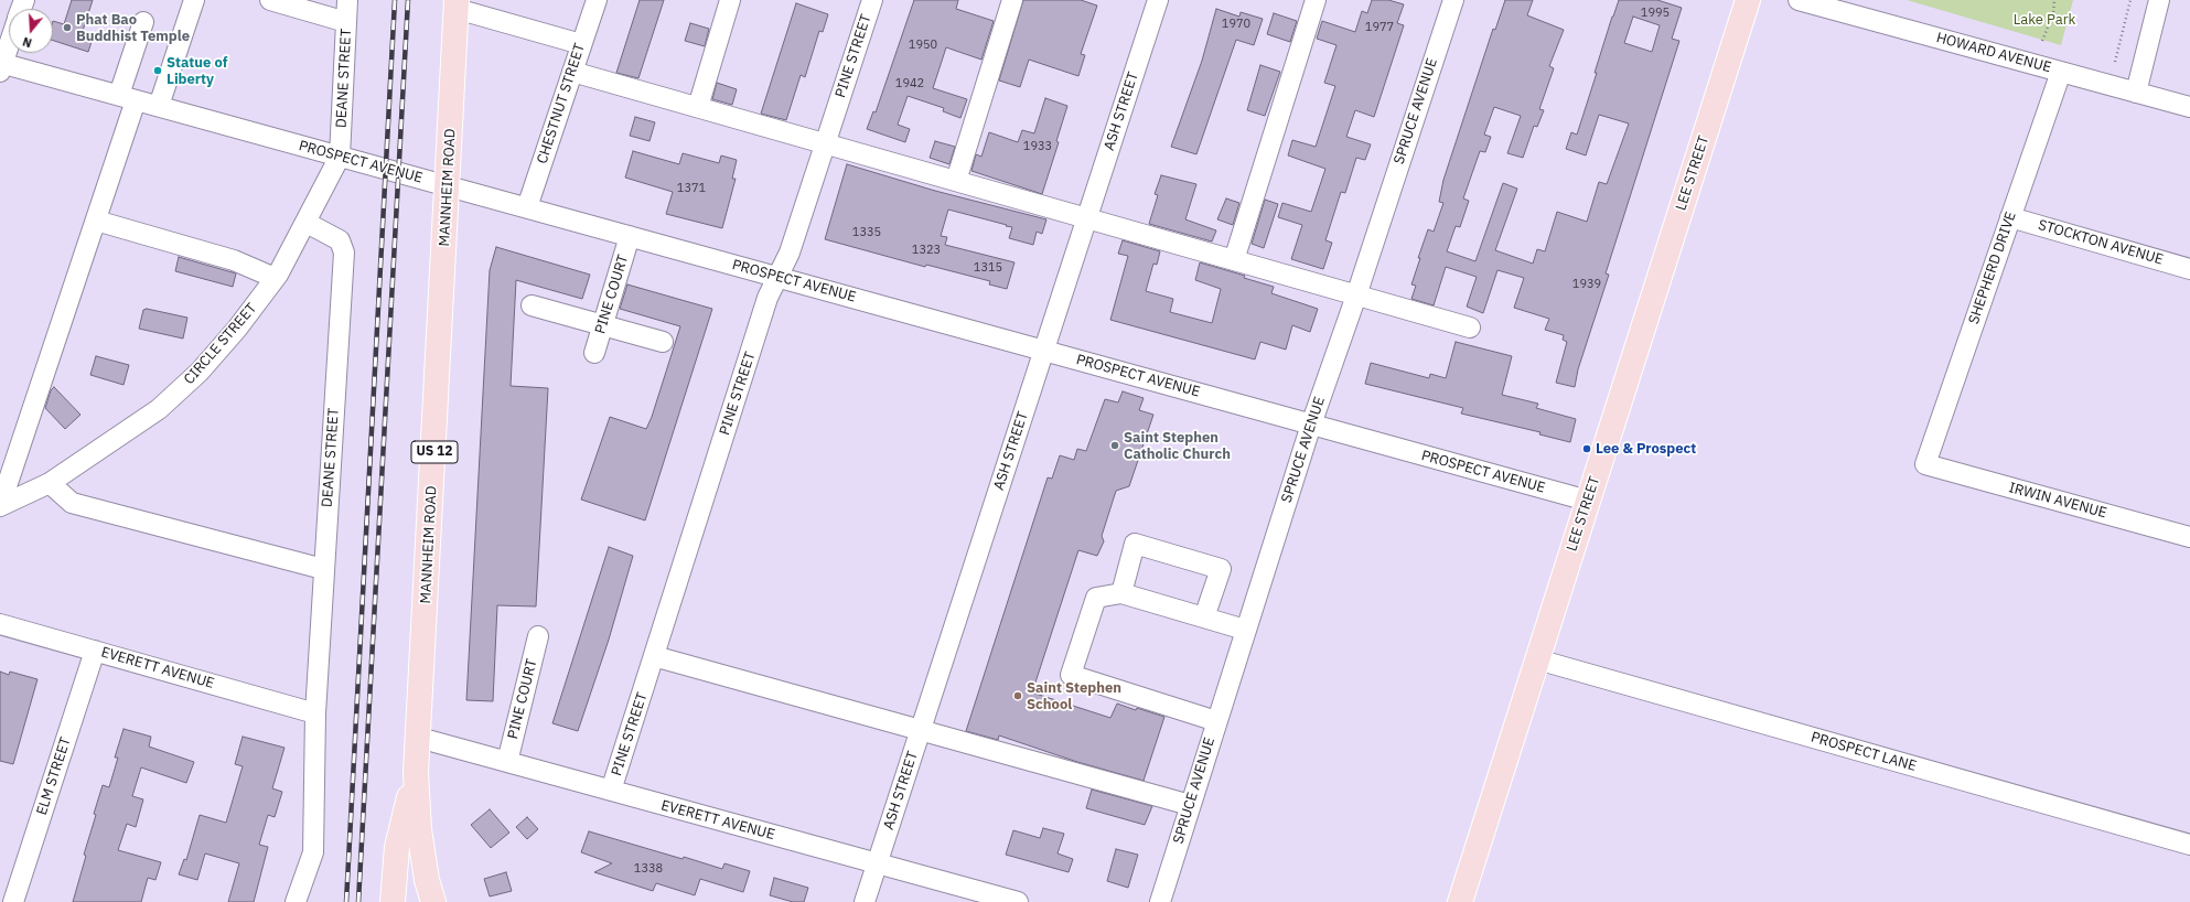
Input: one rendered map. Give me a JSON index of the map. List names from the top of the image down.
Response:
{
  "streets": {
    "main road": ["LEE STREET", "MANNHEIM ROAD", "US 12"],
    "street": [
      "HOWARD AVENUE",
      "PINE STREET",
      "DEANE STREET",
      "CHESTNUT STREET",
      "ASH STREET",
      "SPRUCE AVENUE",
      "PROSPECT AVENUE",
      "STOCKTON AVENUE",
      "SHEPHERD DRIVE",
      "PINE COURT",
      "CIRCLE STREET",
      "IRWIN AVENUE",
      "EVERETT AVENUE",
      "PROSPECT LANE",
      "ELM STREET"
    ]
  },
  "crossings": [
    ["HOWARD AVENUE", "SHEPHERD DRIVE"],
    ["PINE STREET", "PROSPECT AVENUE"],
    ["PINE STREET", "EVERETT AVENUE"],
    ["DEANE STREET", "PROSPECT AVENUE"],
    ["DEANE STREET", "CIRCLE STREET"],
    ["DEANE STREET", "EVERETT AVENUE"],
    ["CHESTNUT STREET", "PROSPECT AVENUE"],
    ["ASH STREET", "PROSPECT AVENUE"],
    ["ASH STREET", "EVERETT AVENUE"],
    ["SPRUCE AVENUE", "PROSPECT AVENUE"],
    ["PROSPECT AVENUE", "LEE STREET"],
    ["PROSPECT AVENUE", "MANNHEIM ROAD"],
    ["PROSPECT AVENUE", "PINE COURT"],
    ["PROSPECT AVENUE", "CIRCLE STREET"],
    ["LEE STREET", "PROSPECT LANE"],
    ["MANNHEIM ROAD", "EVERETT AVENUE"],
    ["STOCKTON AVENUE", "SHEPHERD DRIVE"],
    ["SHEPHERD DRIVE", "IRWIN AVENUE"],
    ["PINE COURT", "EVERETT AVENUE"],
    ["EVERETT AVENUE", "ELM STREET"]
  ],
  "parks": ["Lake Park"],
  "places": [
    "Phat Bao Buddhist Temple",
    "Statue of Liberty",
    "Saint Stephen Catholic Church",
    "Lee & Prospect",
    "Saint Stephen School"
  ],
  "house_numbers": [
    "1995",
    "1970",
    "1977",
    "1950",
    "1942",
    "1933",
    "1371",
    "1335",
    "1323",
    "1315",
    "1939",
    "1338"
  ],
  "north": "bottom"
}
